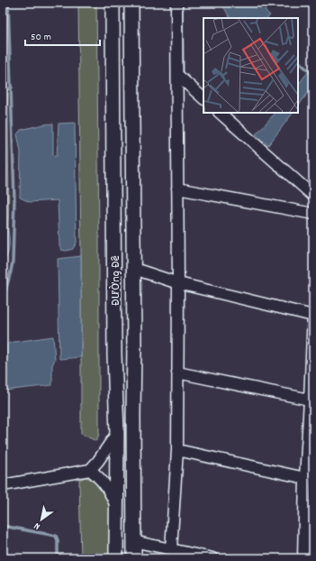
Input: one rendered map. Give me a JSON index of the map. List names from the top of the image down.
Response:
{
  "streets": {
    "street": ["Đường Đê"]
  },
  "scale_bar": "50 m",
  "north": "bottom left"
}
